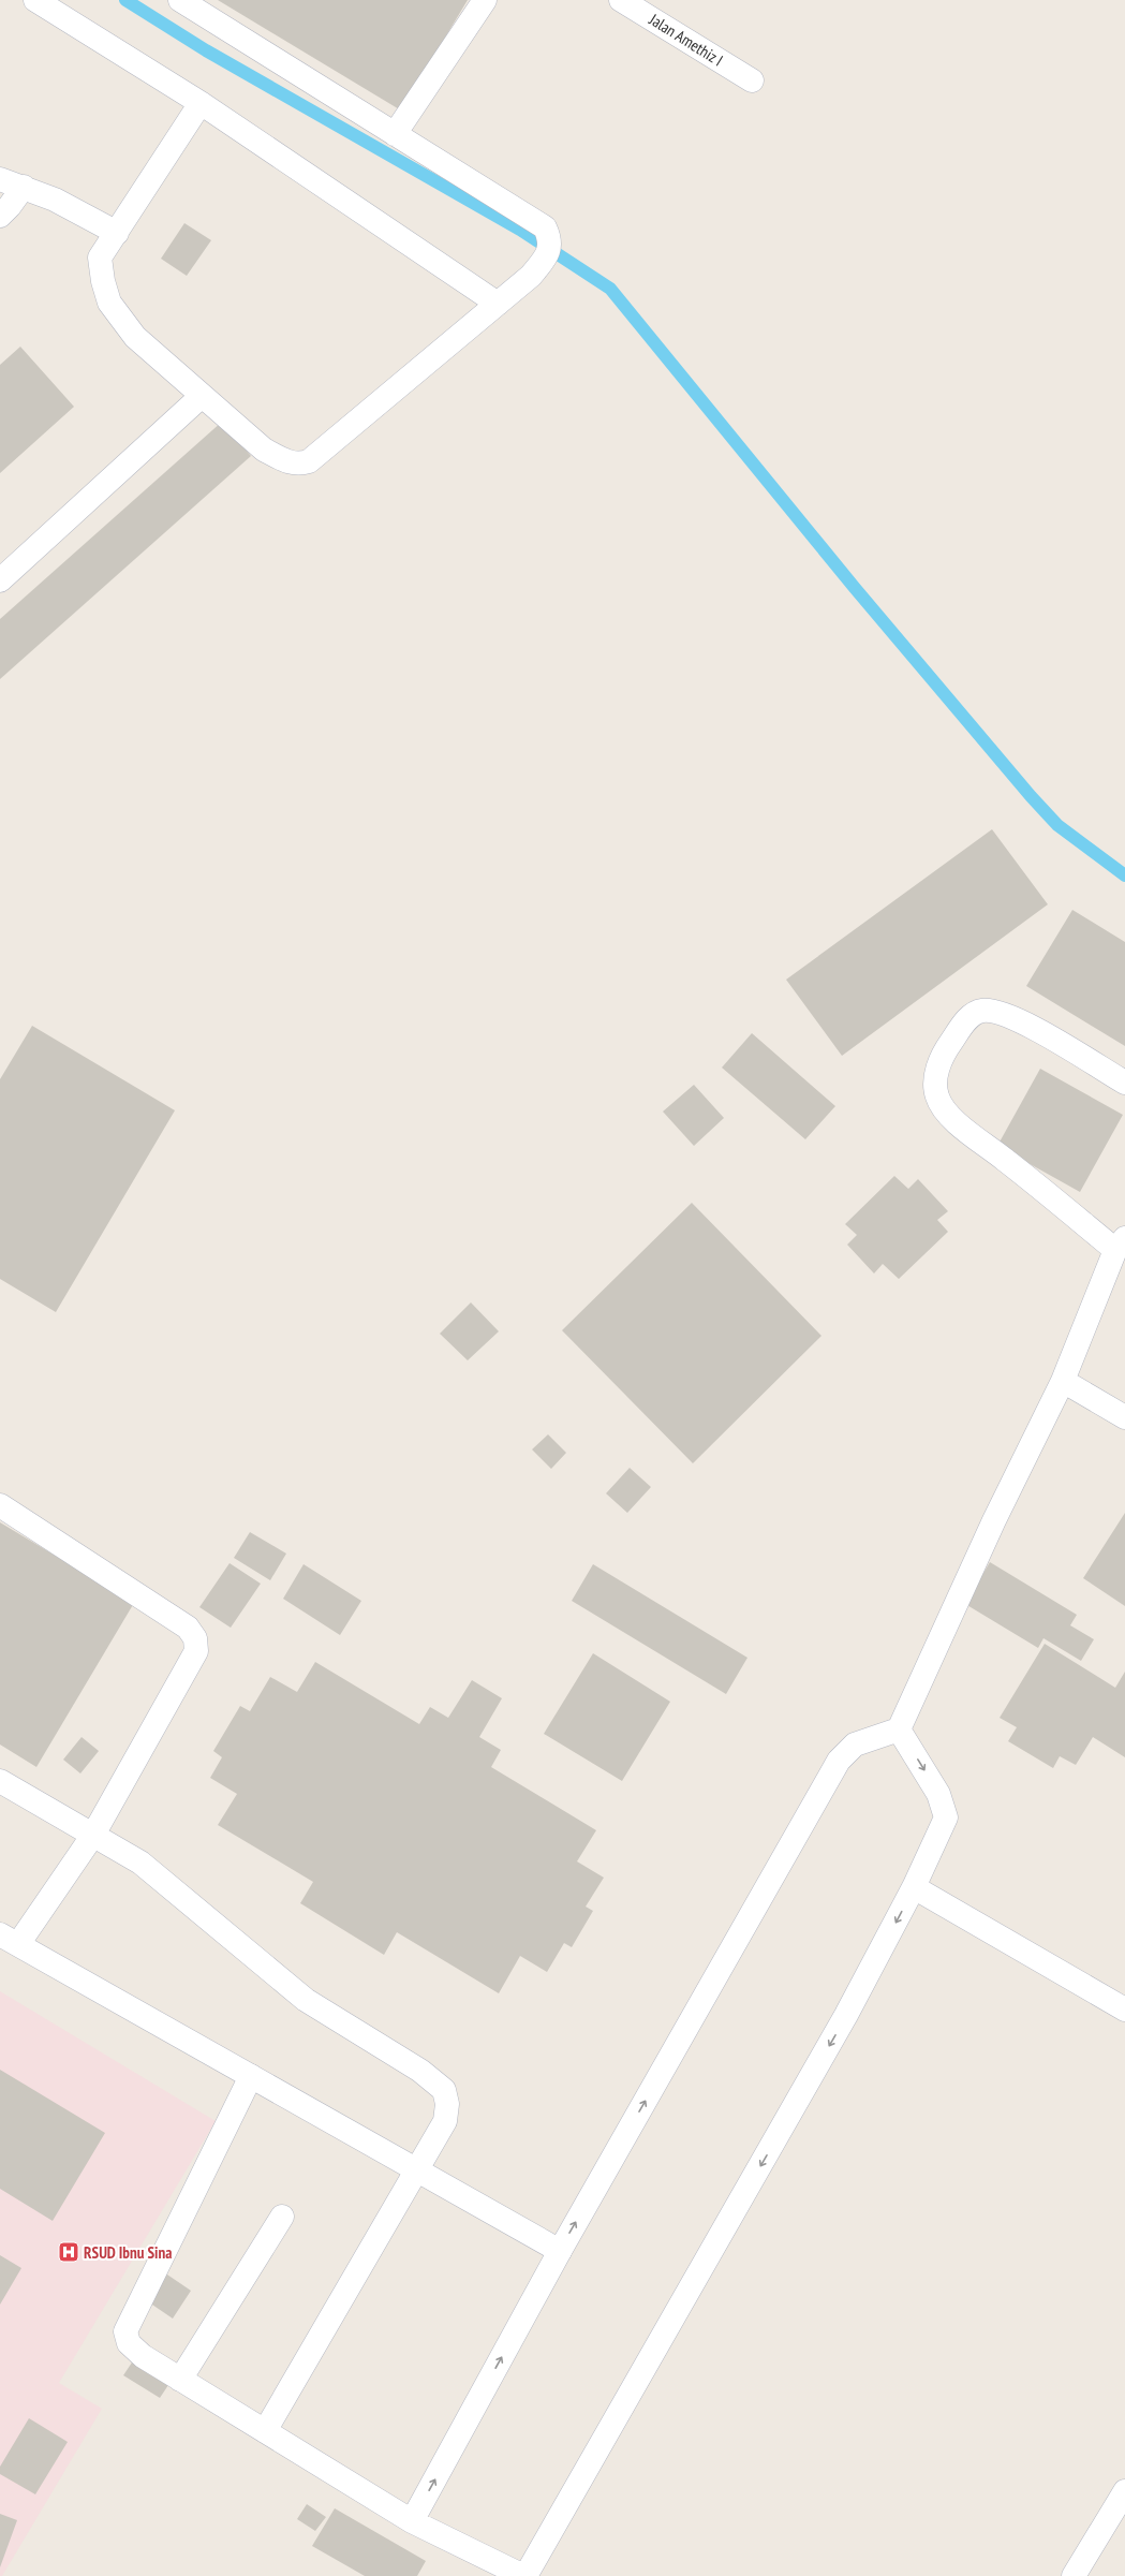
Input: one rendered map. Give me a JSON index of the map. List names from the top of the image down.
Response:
{
  "streets": {
    "street": ["Jalan Amethiz I"]
  },
  "places": {
    "hospital": ["RSUD Ibnu Sina"]
  }
}
